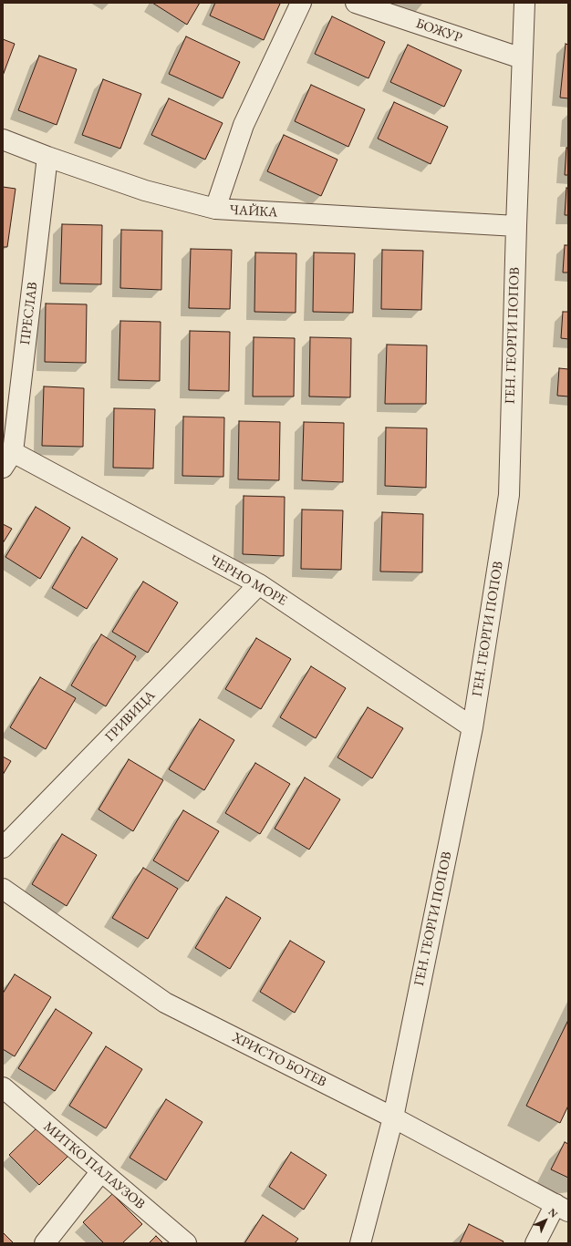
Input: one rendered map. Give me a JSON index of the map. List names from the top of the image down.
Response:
{
  "streets": {
    "street": [
      "БОЖУР",
      "ЧАЙКА",
      "ПРЕСЛАВ",
      "ГЕН. ГЕОРГИ ПОПОВ",
      "ЧЕРНО МОРЕ",
      "ГРИВИЦА",
      "ХРИСТО БОТЕВ",
      "МИТКО ПАЛАУЗОВ"
    ]
  },
  "crossings": [
    ["БОЖУР", "ГЕН. ГЕОРГИ ПОПОВ"],
    ["ЧАЙКА", "ПРЕСЛАВ"],
    ["ЧАЙКА", "ГЕН. ГЕОРГИ ПОПОВ"],
    ["ПРЕСЛАВ", "ЧЕРНО МОРЕ"],
    ["ГЕН. ГЕОРГИ ПОПОВ", "ЧЕРНО МОРЕ"],
    ["ГЕН. ГЕОРГИ ПОПОВ", "ХРИСТО БОТЕВ"],
    ["ЧЕРНО МОРЕ", "ГРИВИЦА"]
  ],
  "north": "top right"
}
